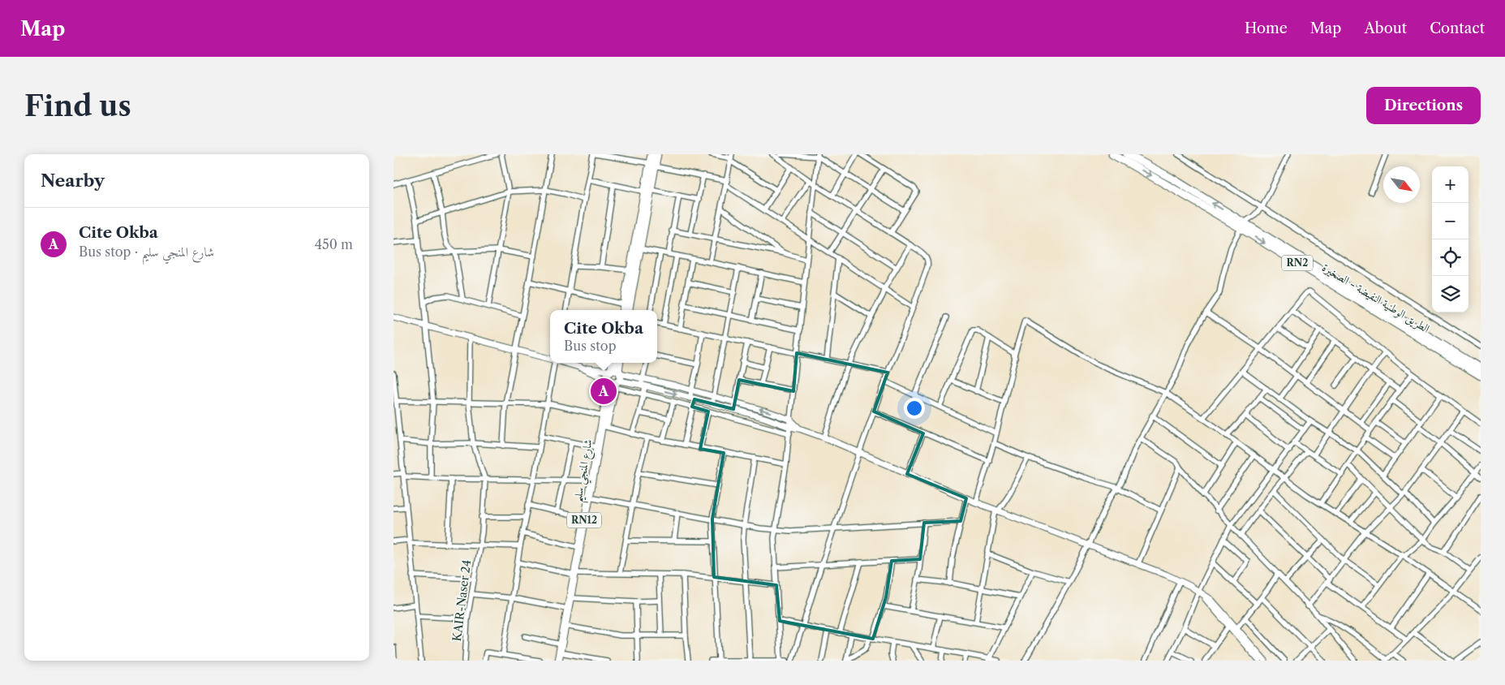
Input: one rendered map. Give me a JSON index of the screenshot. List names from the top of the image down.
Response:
{
  "streets": {
    "main road": [
      "RN2",
      "الطريق الوطنية النفيضة - الصخيرة",
      "شارع المنجي سليم",
      "RN12"
    ],
    "street": ["KAIR-Naser 24"]
  },
  "north": "bottom right",
  "page": {
    "header": "Map",
    "nav": [
      "Home",
      "Map",
      "About",
      "Contact"
    ],
    "buttons": "Directions",
    "title": "Find us",
    "heading": "Nearby",
    "map_buttons": ["+", "−"],
    "list": [
      {
        "mark": "A",
        "name": "Cite Okba",
        "note": "Bus stop · شارع المنجي سليم",
        "value": "450 m"
      }
    ],
    "popup": ["Cite Okba", "Bus stop"],
    "pins": "A"
  }
}
